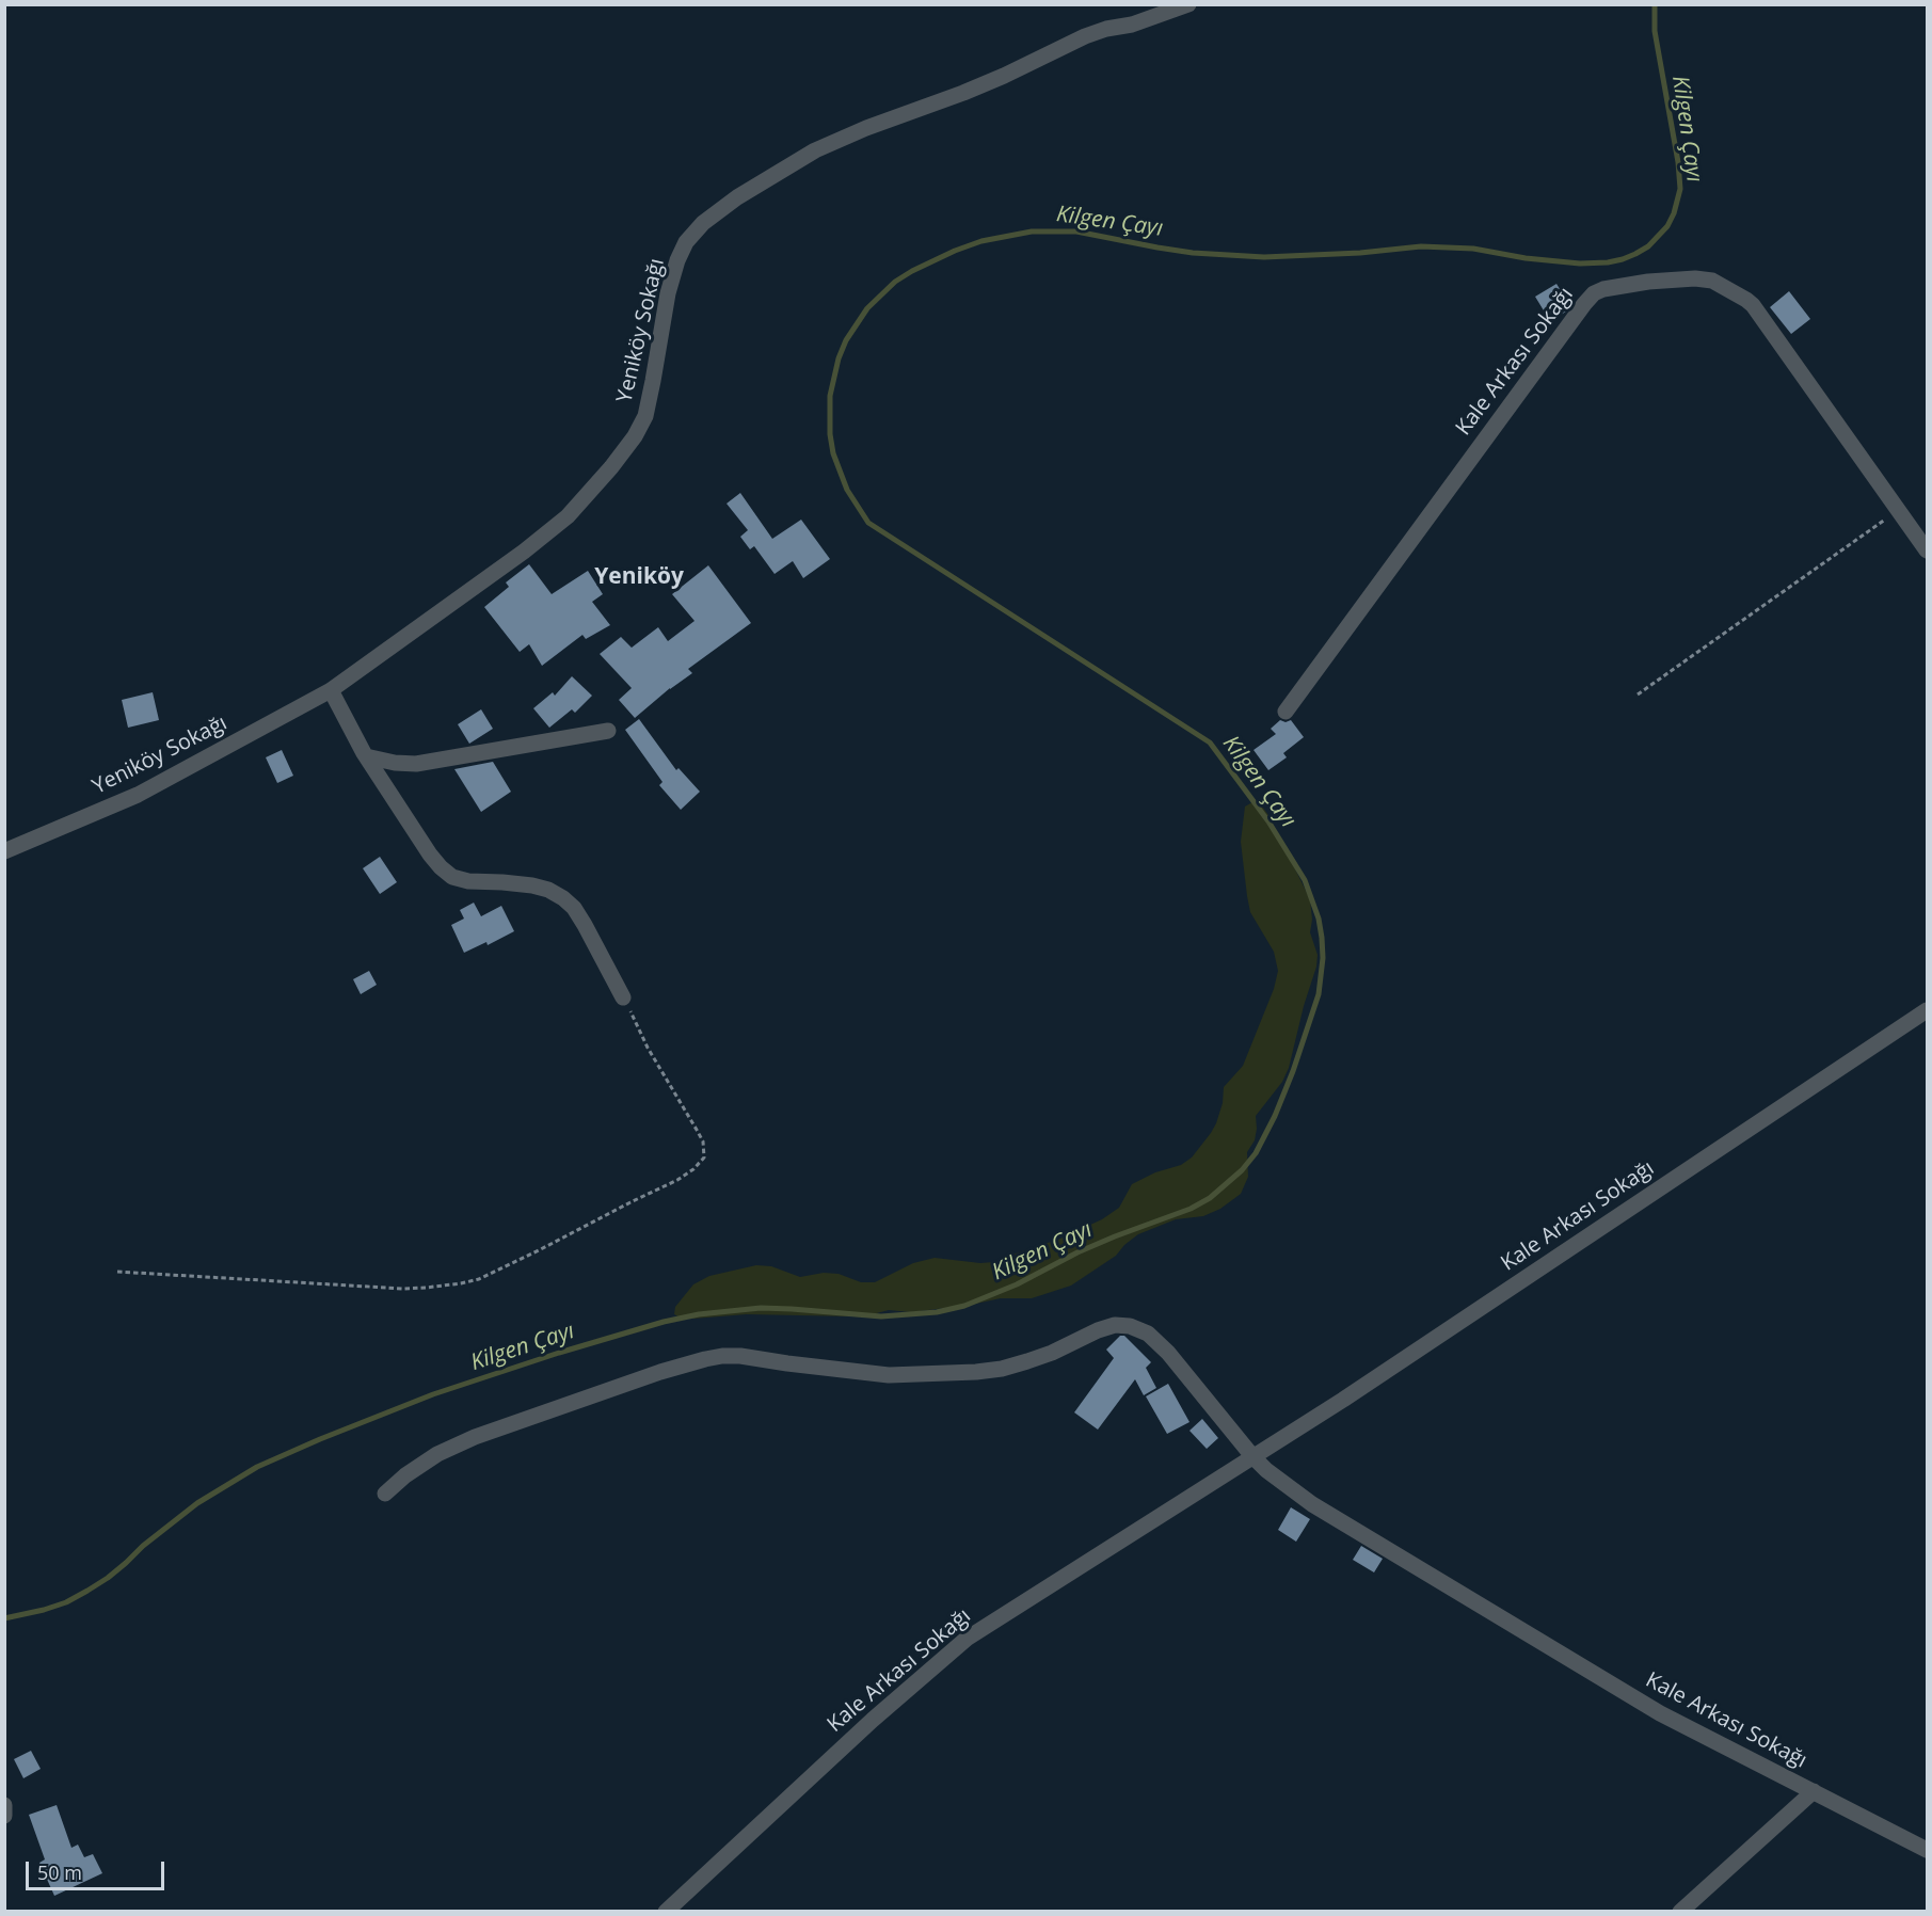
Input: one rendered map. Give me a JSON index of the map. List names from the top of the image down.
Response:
{
  "streets": {
    "street": ["Yeniköy Sokağı", "Kale Arkası Sokağı"]
  },
  "districts": ["Yeniköy"],
  "water": ["Kilgen Çayı"],
  "scale_bar": "50 m"
}
